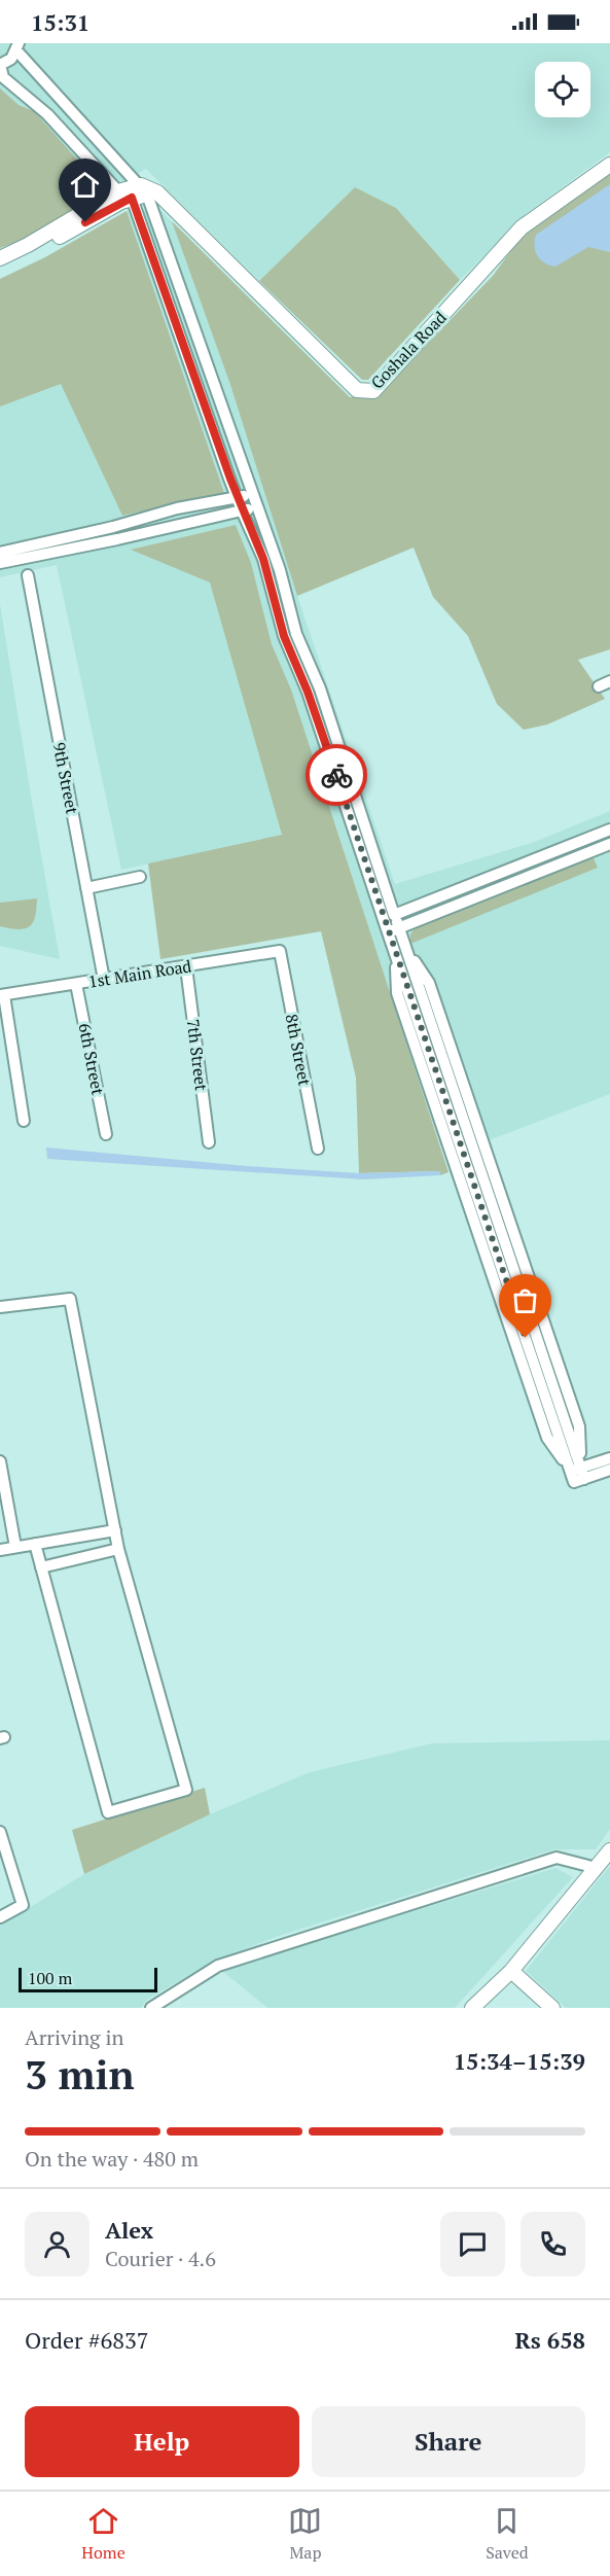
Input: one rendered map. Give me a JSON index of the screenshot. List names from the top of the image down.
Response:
{
  "streets": {
    "street": [
      "Goshala Road",
      "9th Street",
      "1st Main Road",
      "8th Street",
      "7th Street",
      "6th Street"
    ]
  },
  "crossings": [
    ["9th Street", "1st Main Road"],
    ["1st Main Road", "8th Street"],
    ["1st Main Road", "7th Street"],
    ["1st Main Road", "6th Street"]
  ],
  "scale_bar": "100 m",
  "page": {
    "status": "15:31",
    "scale": "100 m",
    "heading": ["3 min", "Arriving in", "15:34–15:39"],
    "panel": [
      "Alex",
      "Courier · 4.6",
      "Order #6837",
      "Rs 658"
    ],
    "bar": "On the way · 480 m",
    "buttons": ["Help", "Share"],
    "tabs": ["Home", "Map", "Saved"]
  }
}
